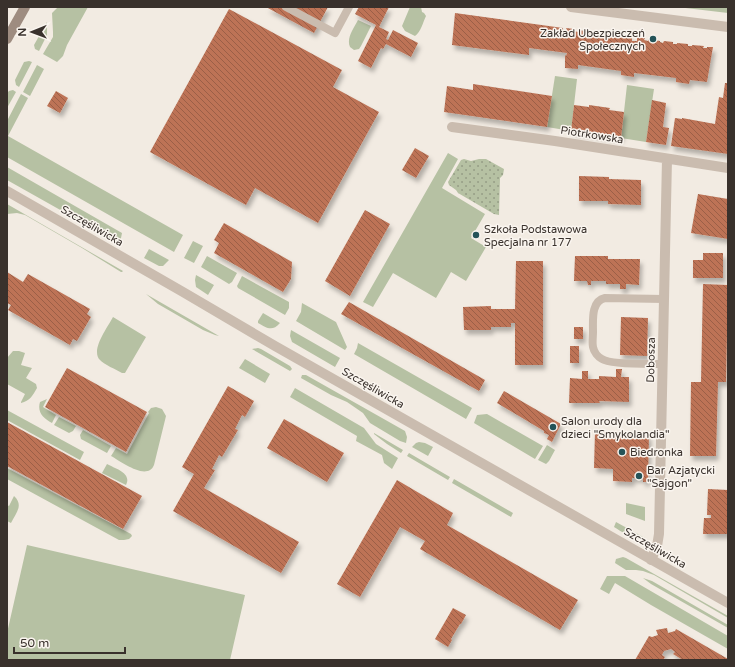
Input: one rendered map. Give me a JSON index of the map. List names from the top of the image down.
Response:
{
  "streets": {
    "street": ["Piotrkowska", "Szczęśliwicka", "Dobosza"]
  },
  "crossings": [
    ["Piotrkowska", "Dobosza"],
    ["Szczęśliwicka", "Dobosza"]
  ],
  "places": [
    "Zakład Ubezpieczeń Społecznych",
    "Szkoła Podstawowa Specjalna nr 177",
    "Salon urody dla dzieci \"Smykolandia\"",
    "Biedronka",
    "Bar Azjatycki \"Sajgon\""
  ],
  "scale_bar": "50 m",
  "north": "left"
}
